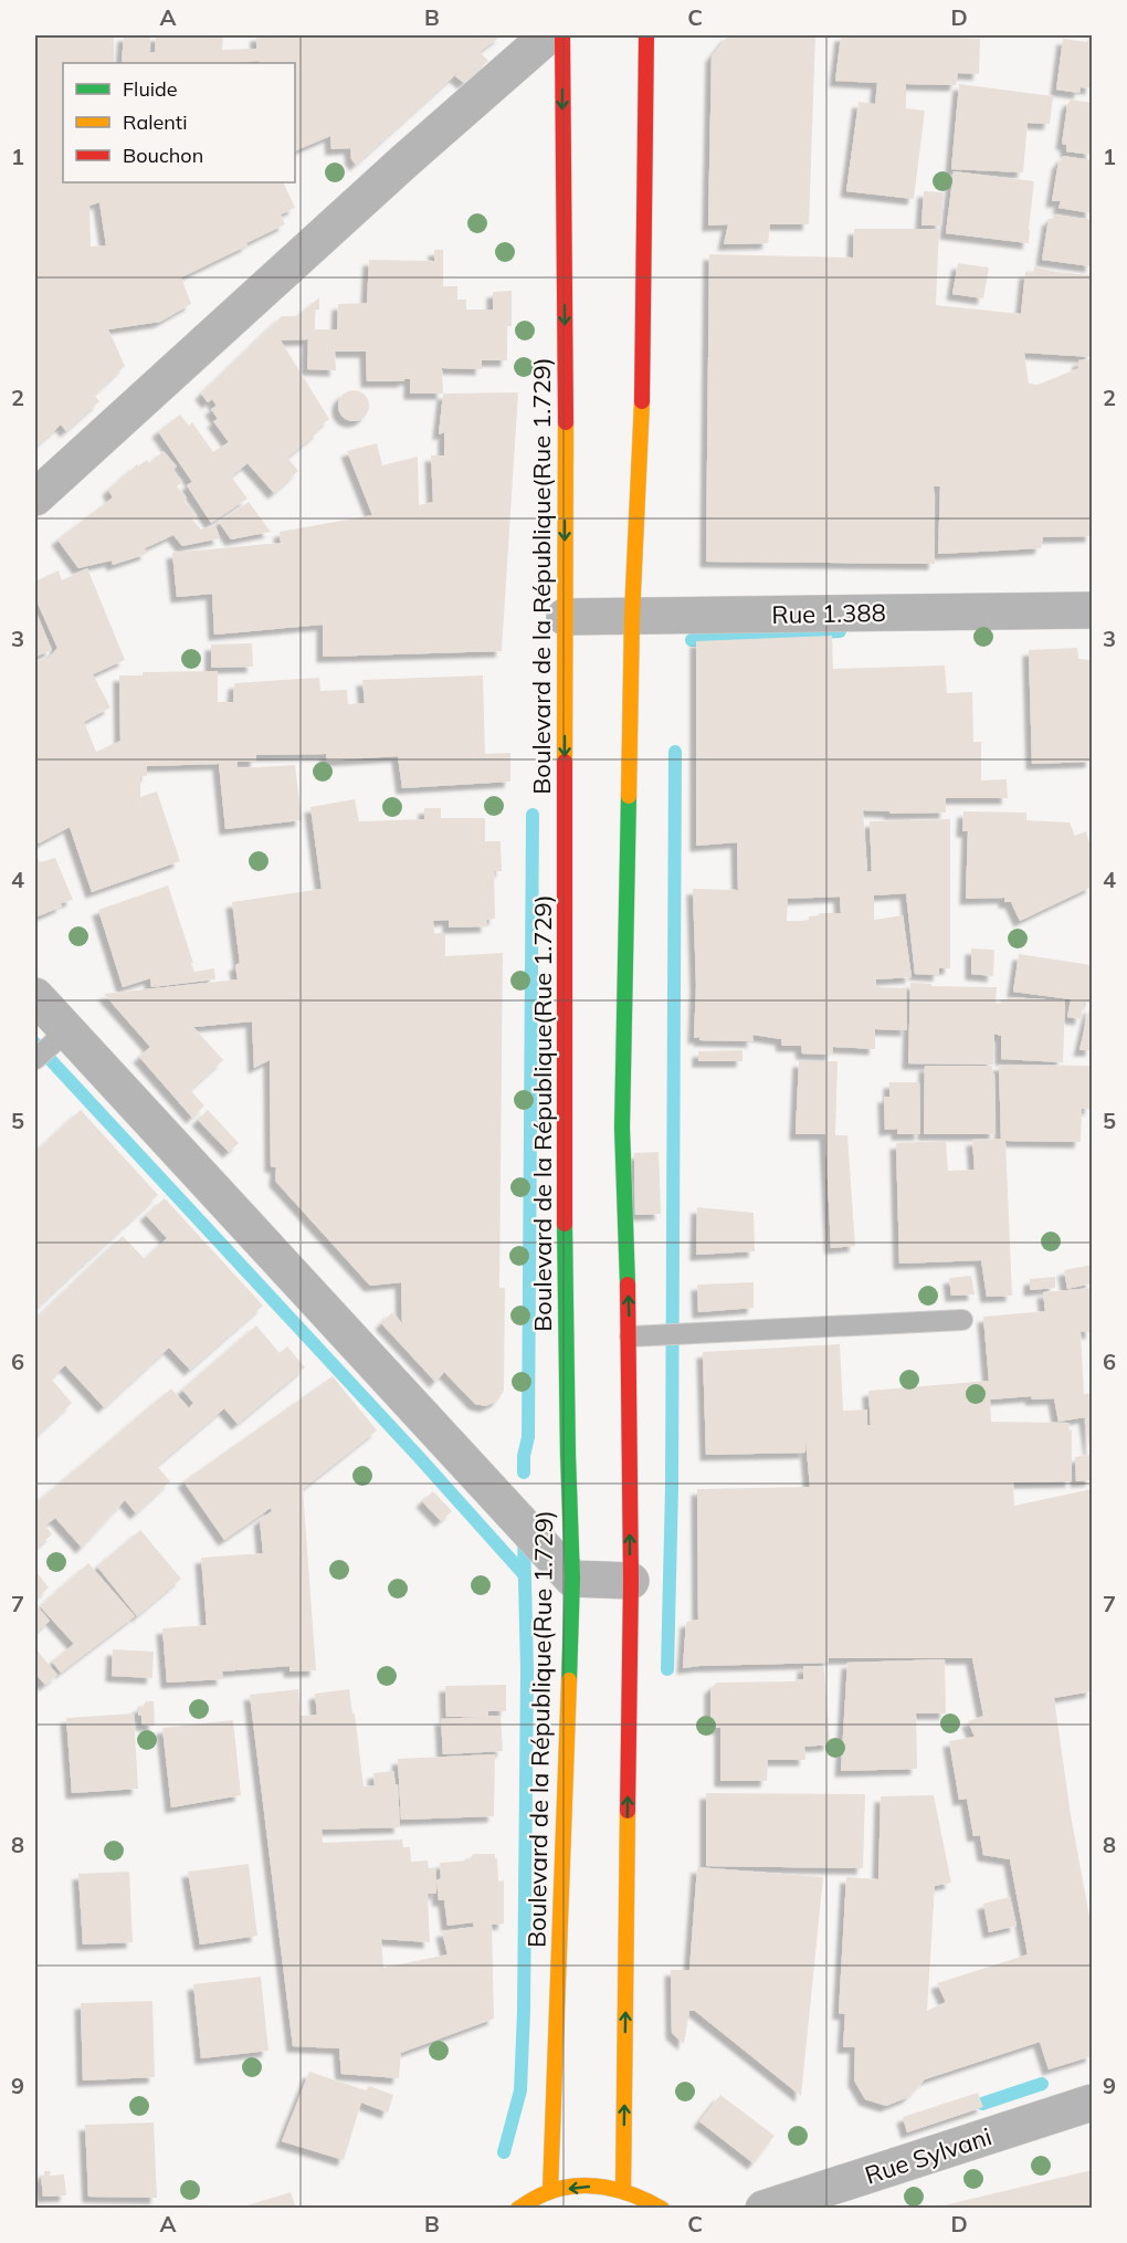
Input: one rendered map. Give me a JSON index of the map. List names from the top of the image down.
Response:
{
  "streets": {
    "main road": ["Boulevard de la République(Rue 1.729)"],
    "street": ["Rue 1.388", "Rue Sylvani"]
  },
  "crossings": [
    ["Boulevard de la République(Rue 1.729)", "Rue 1.388"]
  ],
  "legend": ["Fluide", "Ralenti", "Bouchon"],
  "grid": {
    "columns": [
      "A",
      "B",
      "C",
      "D"
    ],
    "rows": [
      "1",
      "2",
      "3",
      "4",
      "5",
      "6",
      "7",
      "8",
      "9"
    ]
  }
}
